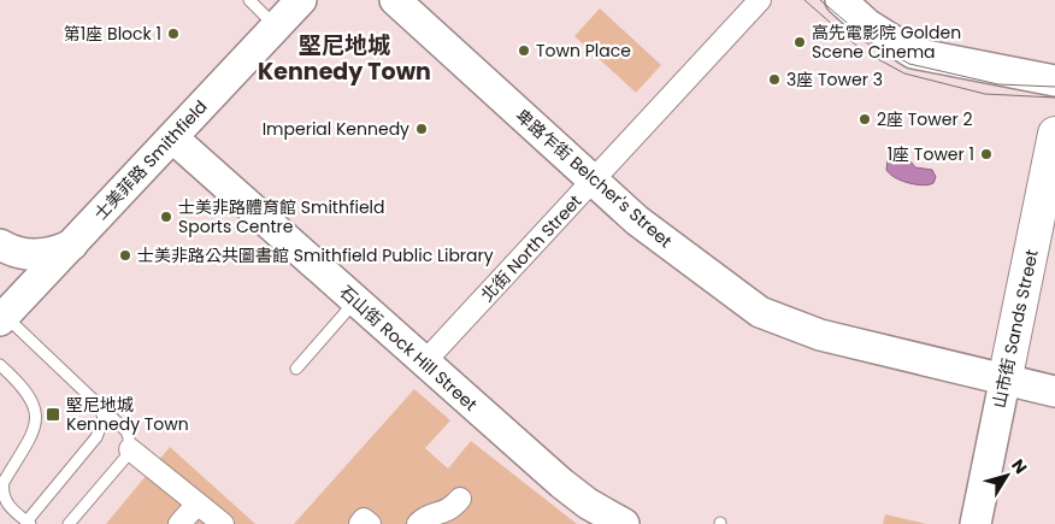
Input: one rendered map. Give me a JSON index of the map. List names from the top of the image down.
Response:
{
  "streets": {
    "main road": [
      "士美菲路 Smithfield",
      "卑路乍街 Belcher's Street",
      "山市街 Sands Street",
      "石山街 Rock Hill Street"
    ],
    "street": ["北街 North Street"]
  },
  "crossings": [
    ["士美菲路 Smithfield", "石山街 Rock Hill Street"],
    ["卑路乍街 Belcher's Street", "北街 North Street"],
    ["卑路乍街 Belcher's Street", "山市街 Sands Street"],
    ["北街 North Street", "石山街 Rock Hill Street"]
  ],
  "districts": ["堅尼地城 Kennedy Town"],
  "places": {
    "other": [
      "第1座 Block 1",
      "高先電影院 Golden Scene Cinema",
      "Town Place",
      "3座 Tower 3",
      "2座 Tower 2",
      "Imperial Kennedy",
      "1座 Tower 1",
      "士美非路體育館 Smithfield Sports Centre",
      "士美非路公共圖書館 Smithfield Public Library"
    ],
    "transit": ["堅尼地城 Kennedy Town"]
  },
  "north": "top right"
}
